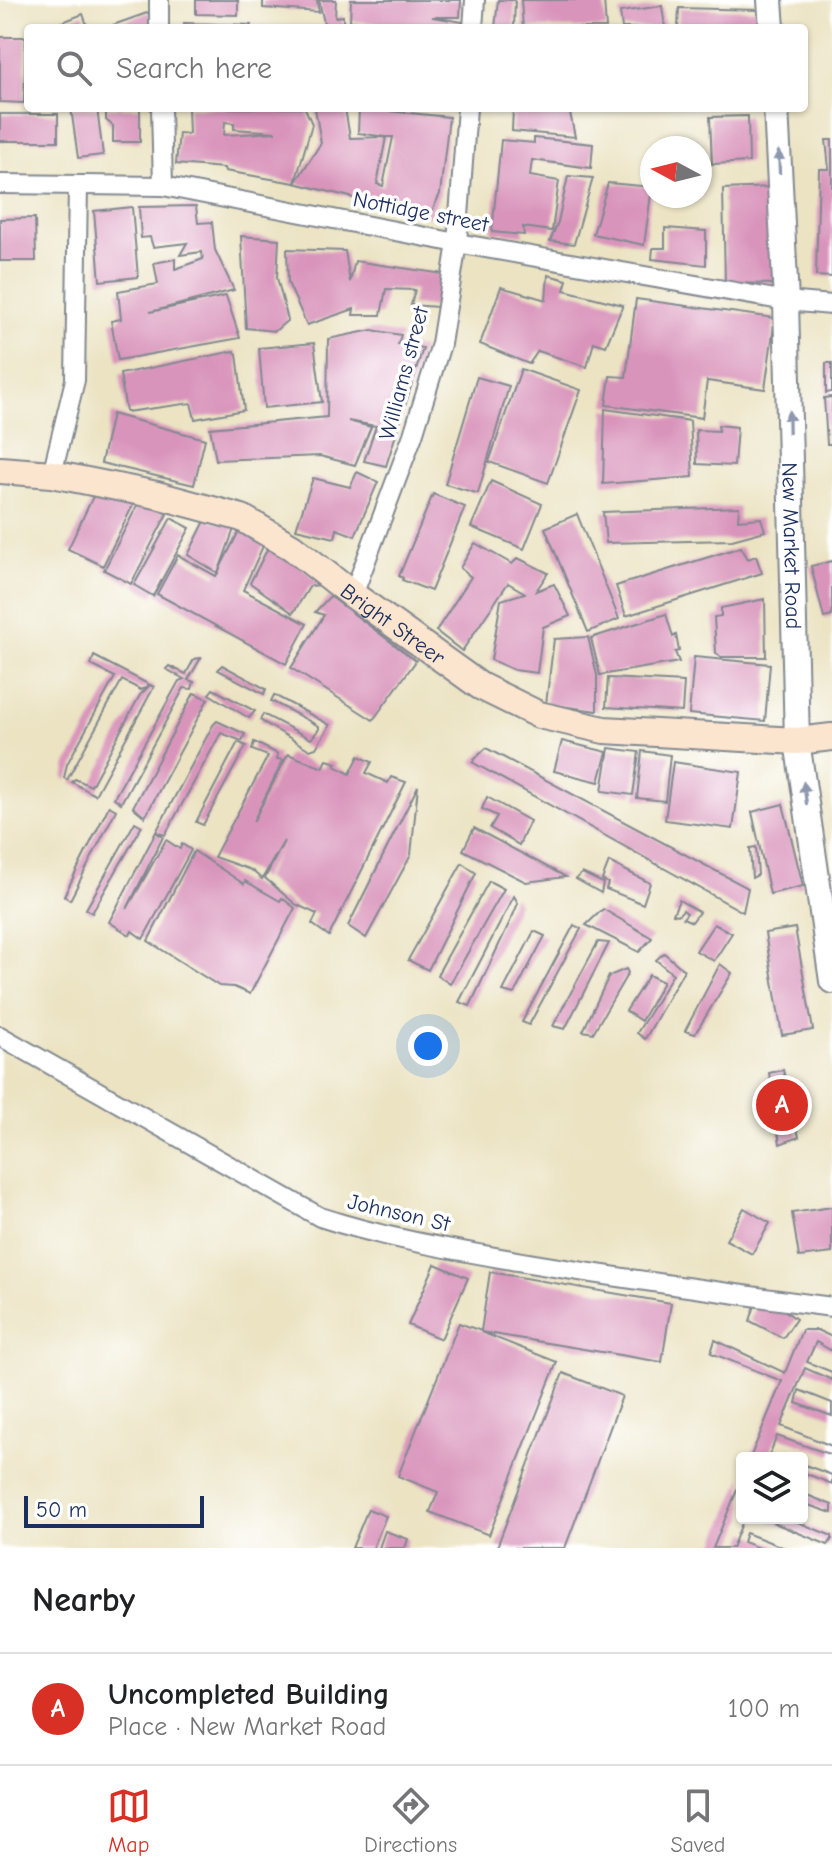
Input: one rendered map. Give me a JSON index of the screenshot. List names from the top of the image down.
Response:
{
  "streets": {
    "main road": ["Bright Streer"],
    "street": [
      "Nottidge street",
      "Williams street",
      "New Market Road",
      "Johnson St"
    ]
  },
  "crossings": [
    ["Nottidge street", "Williams street"],
    ["Nottidge street", "New Market Road"],
    ["Williams street", "Bright Streer"],
    ["New Market Road", "Bright Streer"]
  ],
  "one_way": ["New Market Road"],
  "scale_bar": "50 m",
  "north": "left",
  "page": {
    "search": "Search here",
    "pins": "A",
    "scale": "50 m",
    "heading": "Nearby",
    "list": [
      {
        "mark": "A",
        "name": "Uncompleted Building",
        "note": "Place · New Market Road",
        "value": "100 m"
      }
    ],
    "nav": ["Map", "Directions", "Saved"]
  }
}
